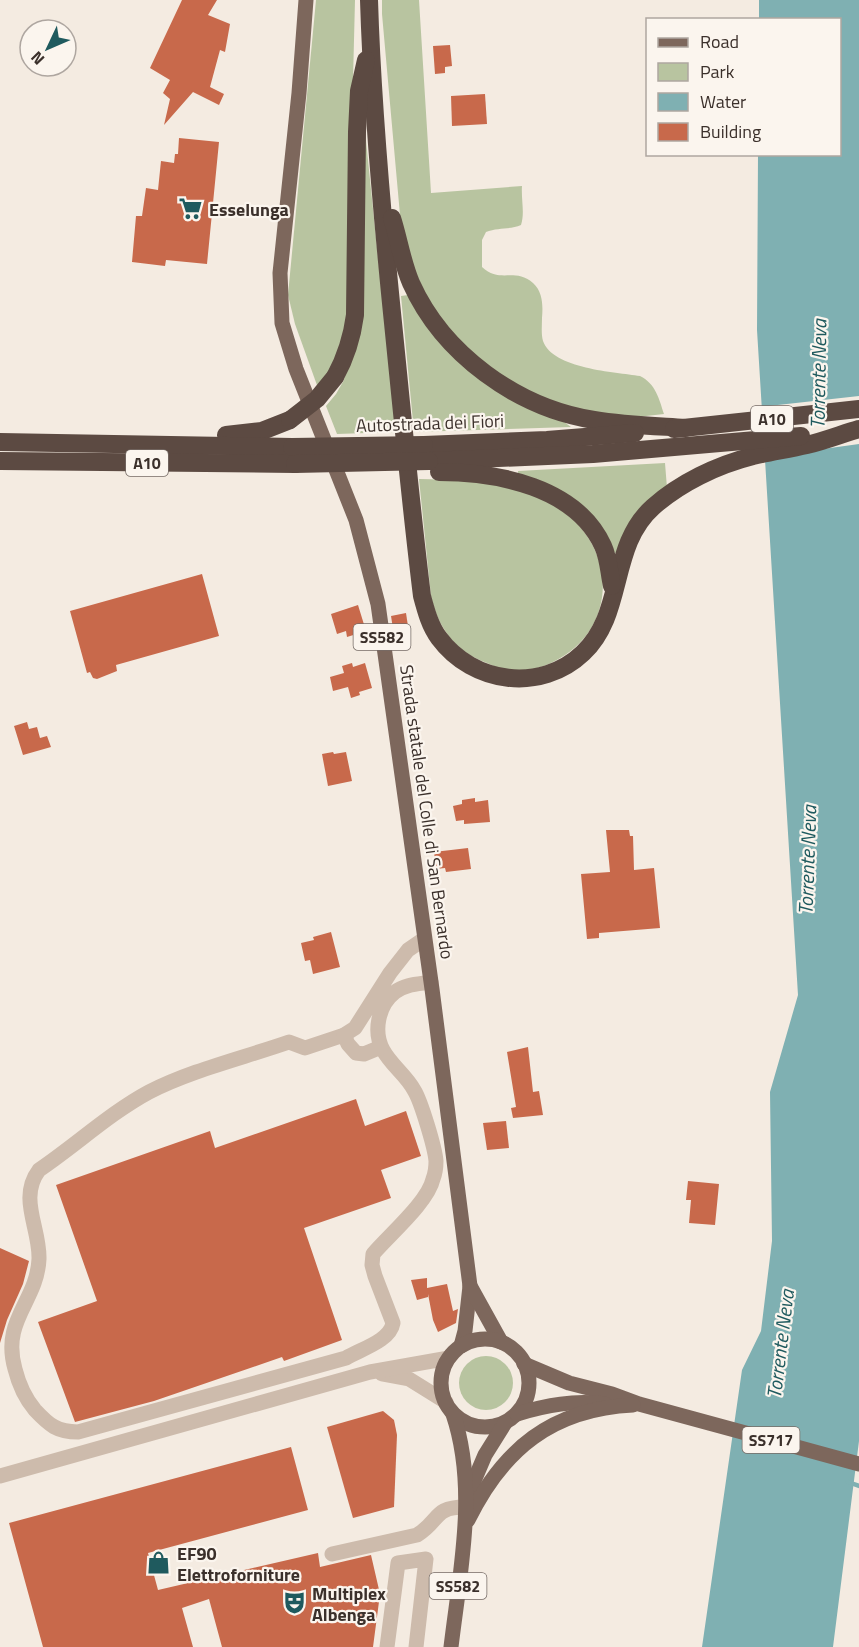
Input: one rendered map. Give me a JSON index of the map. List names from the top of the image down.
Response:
{
  "streets": {
    "highway": ["A10", "Autostrada dei Fiori"],
    "main road": ["SS582", "Strada statale del Colle di San Bernardo", "SS717"]
  },
  "crossings": [
    ["Strada statale del Colle di San Bernardo", "SS717"]
  ],
  "water": ["Torrente Neva"],
  "places": {
    "supermarket": ["Esselunga"],
    "shop": ["EF90 Elettroforniture"],
    "theatre": ["Multiplex Albenga"]
  },
  "legend": [
    "Road",
    "Park",
    "Water",
    "Building"
  ],
  "north": "bottom left"
}
